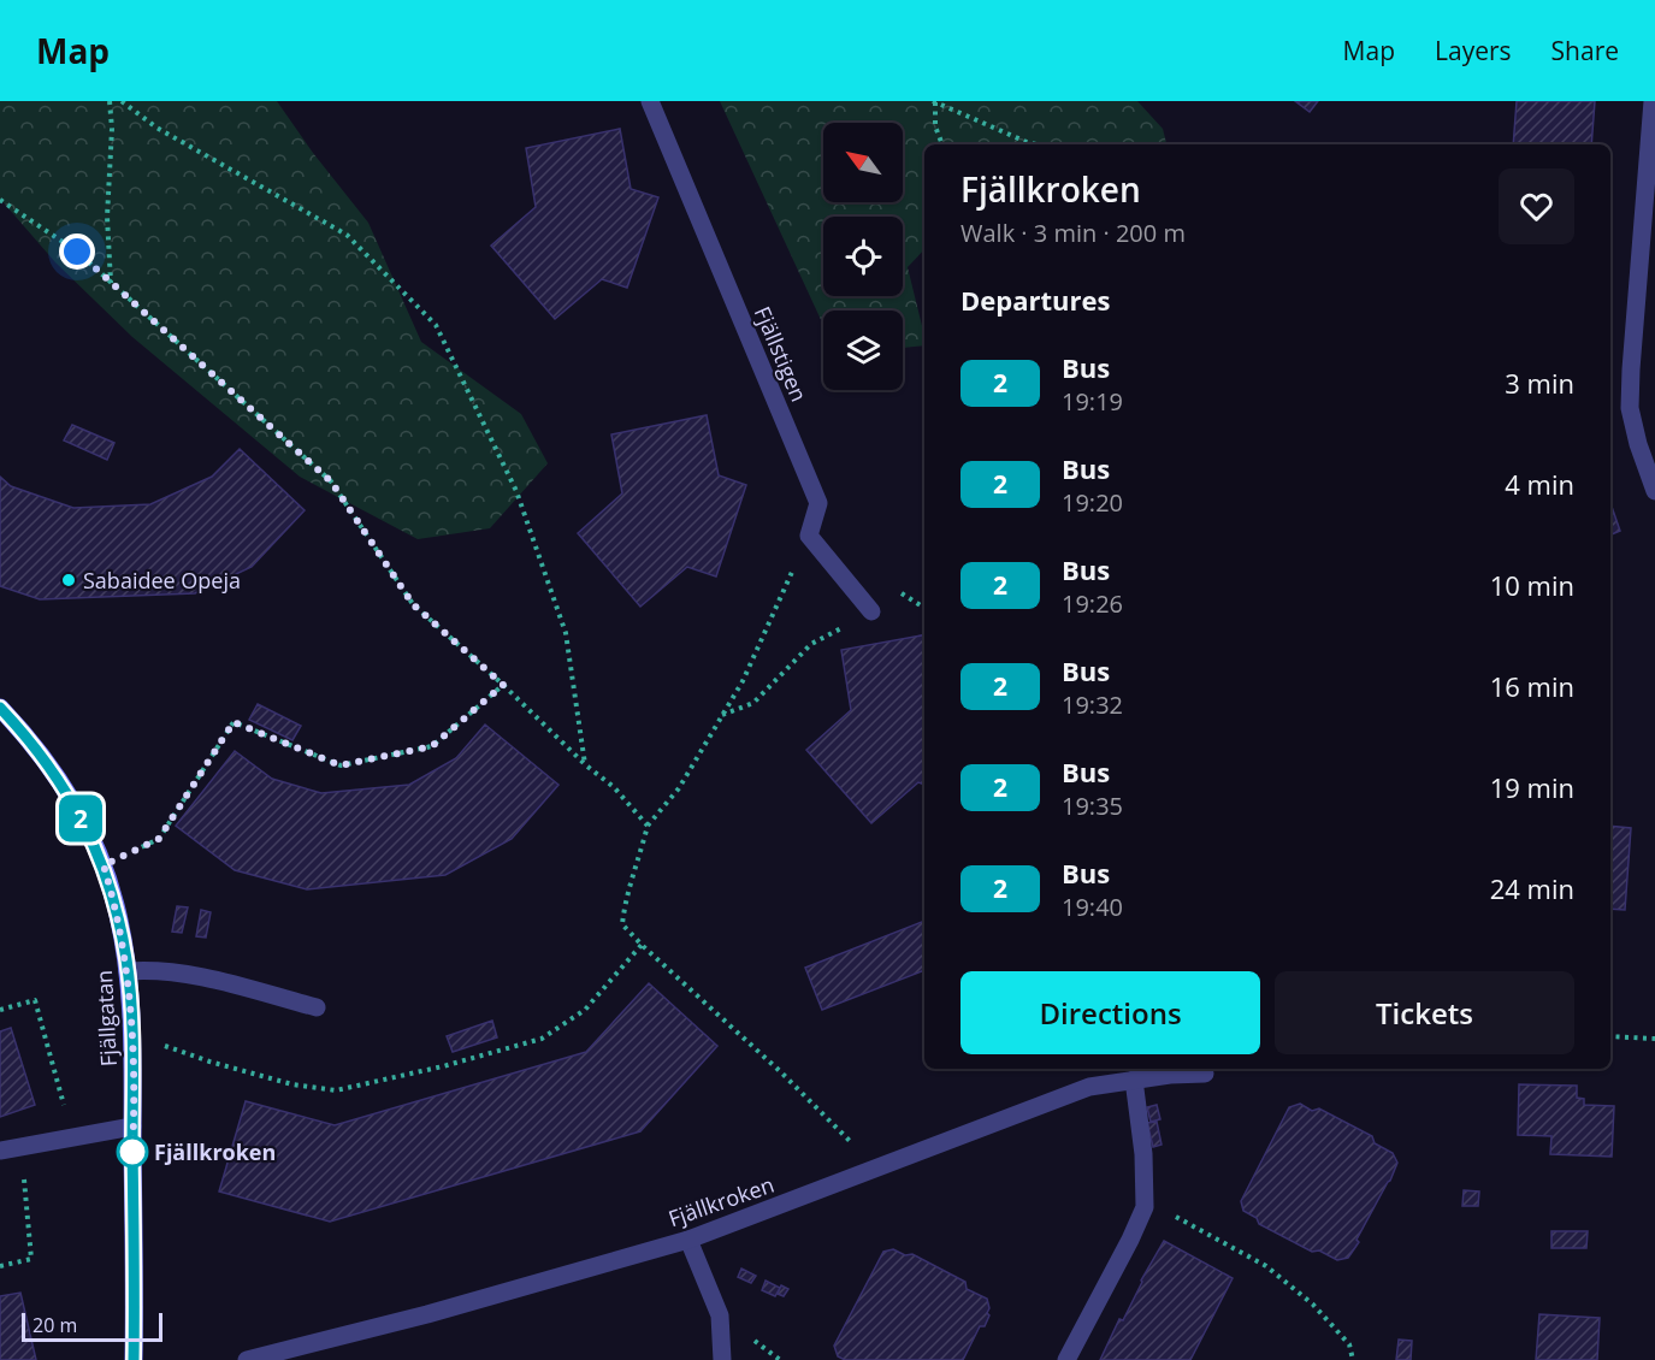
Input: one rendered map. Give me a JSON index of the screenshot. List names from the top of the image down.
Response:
{
  "streets": {
    "street": ["Fjällstigen", "Fjällgatan", "Fjällkroken"]
  },
  "places": ["Sabaidee Opeja", "Fjällkroken"],
  "lines": ["bus line 2"],
  "scale_bar": "20 m",
  "north": "top left",
  "page": {
    "header": "Map",
    "nav": ["Map", "Layers", "Share"],
    "on_map": "2",
    "heading": [
      ["Fjällkroken", "Walk · 3 min · 200 m"],
      "Departures"
    ],
    "list": [
      {
        "mark": "2",
        "name": "Bus",
        "note": "19:19",
        "value": "3 min"
      },
      {
        "mark": "2",
        "name": "Bus",
        "note": "19:20",
        "value": "4 min"
      },
      {
        "mark": "2",
        "name": "Bus",
        "note": "19:26",
        "value": "10 min"
      },
      {
        "mark": "2",
        "name": "Bus",
        "note": "19:32",
        "value": "16 min"
      },
      {
        "mark": "2",
        "name": "Bus",
        "note": "19:35",
        "value": "19 min"
      },
      {
        "mark": "2",
        "name": "Bus",
        "note": "19:40",
        "value": "24 min"
      }
    ],
    "buttons": ["Directions", "Tickets"],
    "scale": "20 m"
  }
}
